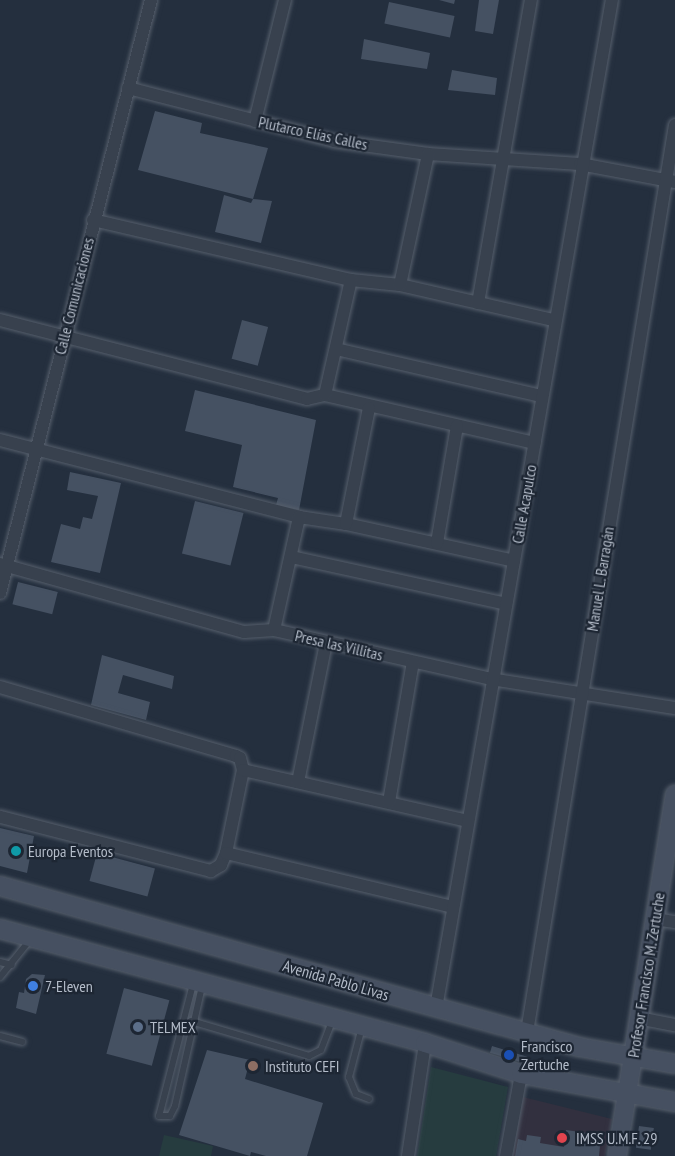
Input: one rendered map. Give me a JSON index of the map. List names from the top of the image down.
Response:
{
  "streets": {
    "main road": ["Profesor Francisco M. Zertuche", "Avenida Pablo Livas"],
    "street": [
      "Plutarco Elías Calles",
      "Calle Comunicaciones",
      "Calle Acapulco",
      "Manuel L. Barragán",
      "Presa las Villitas"
    ]
  },
  "crossings": [
    ["Plutarco Elías Calles", "Calle Comunicaciones"],
    ["Plutarco Elías Calles", "Calle Acapulco"],
    ["Plutarco Elías Calles", "Manuel L. Barragán"],
    ["Calle Comunicaciones", "Presa las Villitas"],
    ["Calle Acapulco", "Presa las Villitas"],
    ["Calle Acapulco", "Avenida Pablo Livas"],
    ["Manuel L. Barragán", "Presa las Villitas"],
    ["Manuel L. Barragán", "Avenida Pablo Livas"],
    ["Profesor Francisco M. Zertuche", "Avenida Pablo Livas"]
  ],
  "places": [
    "Europa Eventos",
    "7-Eleven",
    "TELMEX",
    "Francisco Zertuche",
    "Instituto CEFI",
    "IMSS U.M.F. 29"
  ]
}
